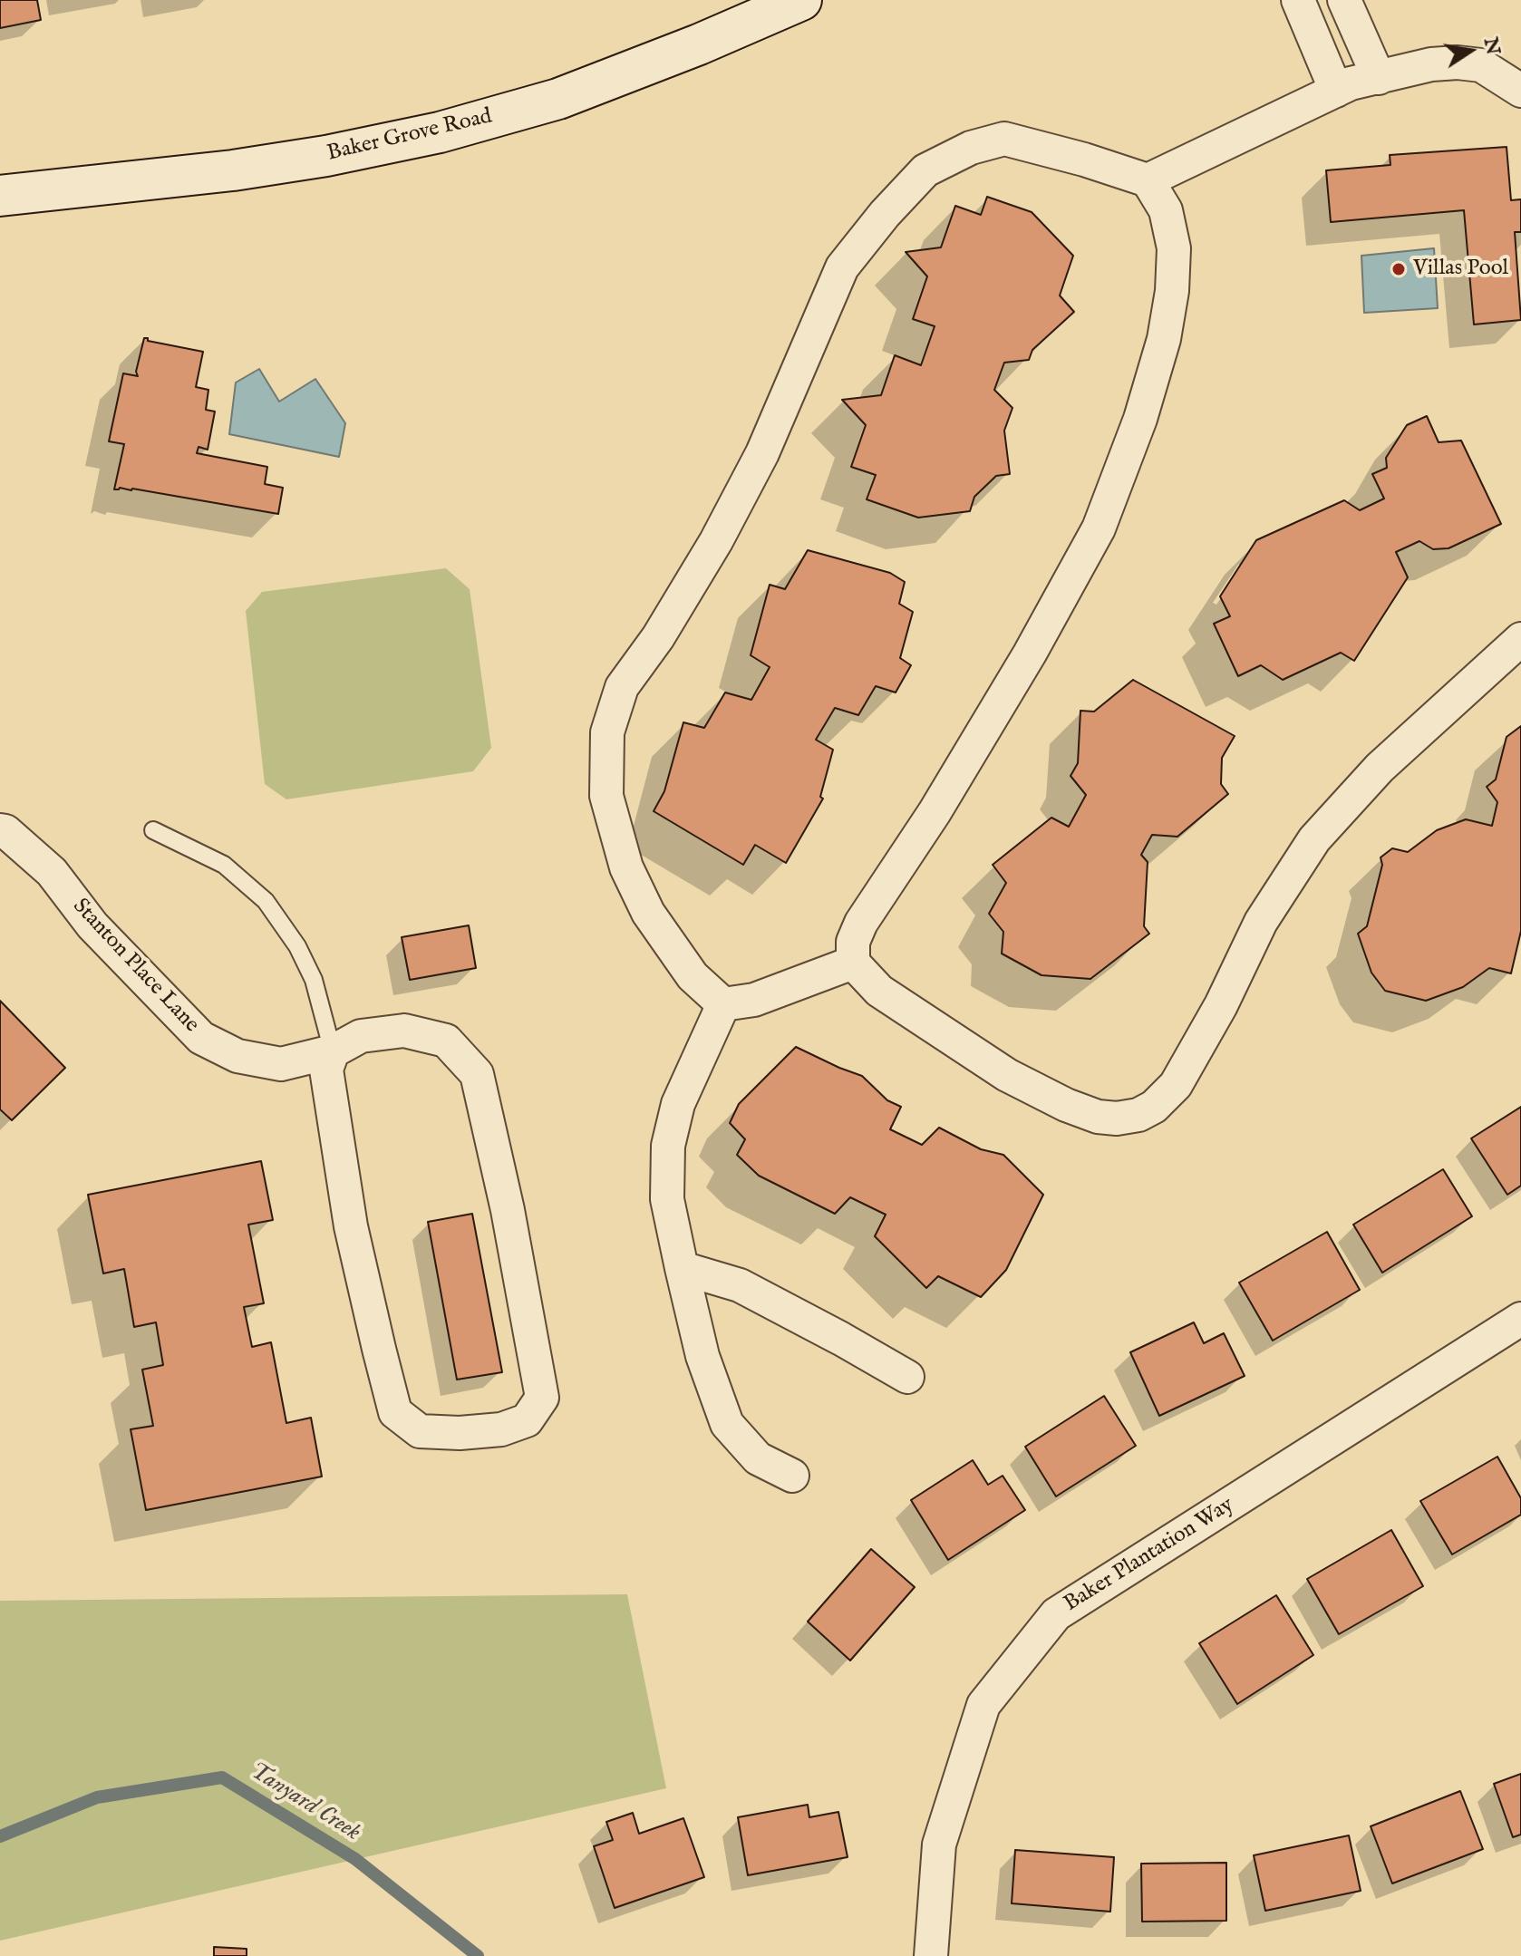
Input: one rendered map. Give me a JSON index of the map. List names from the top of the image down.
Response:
{
  "streets": {
    "street": ["Baker Grove Road", "Stanton Place Lane", "Baker Plantation Way"]
  },
  "water": ["Tanyard Creek"],
  "places": ["Villas Pool"],
  "north": "right"
}
